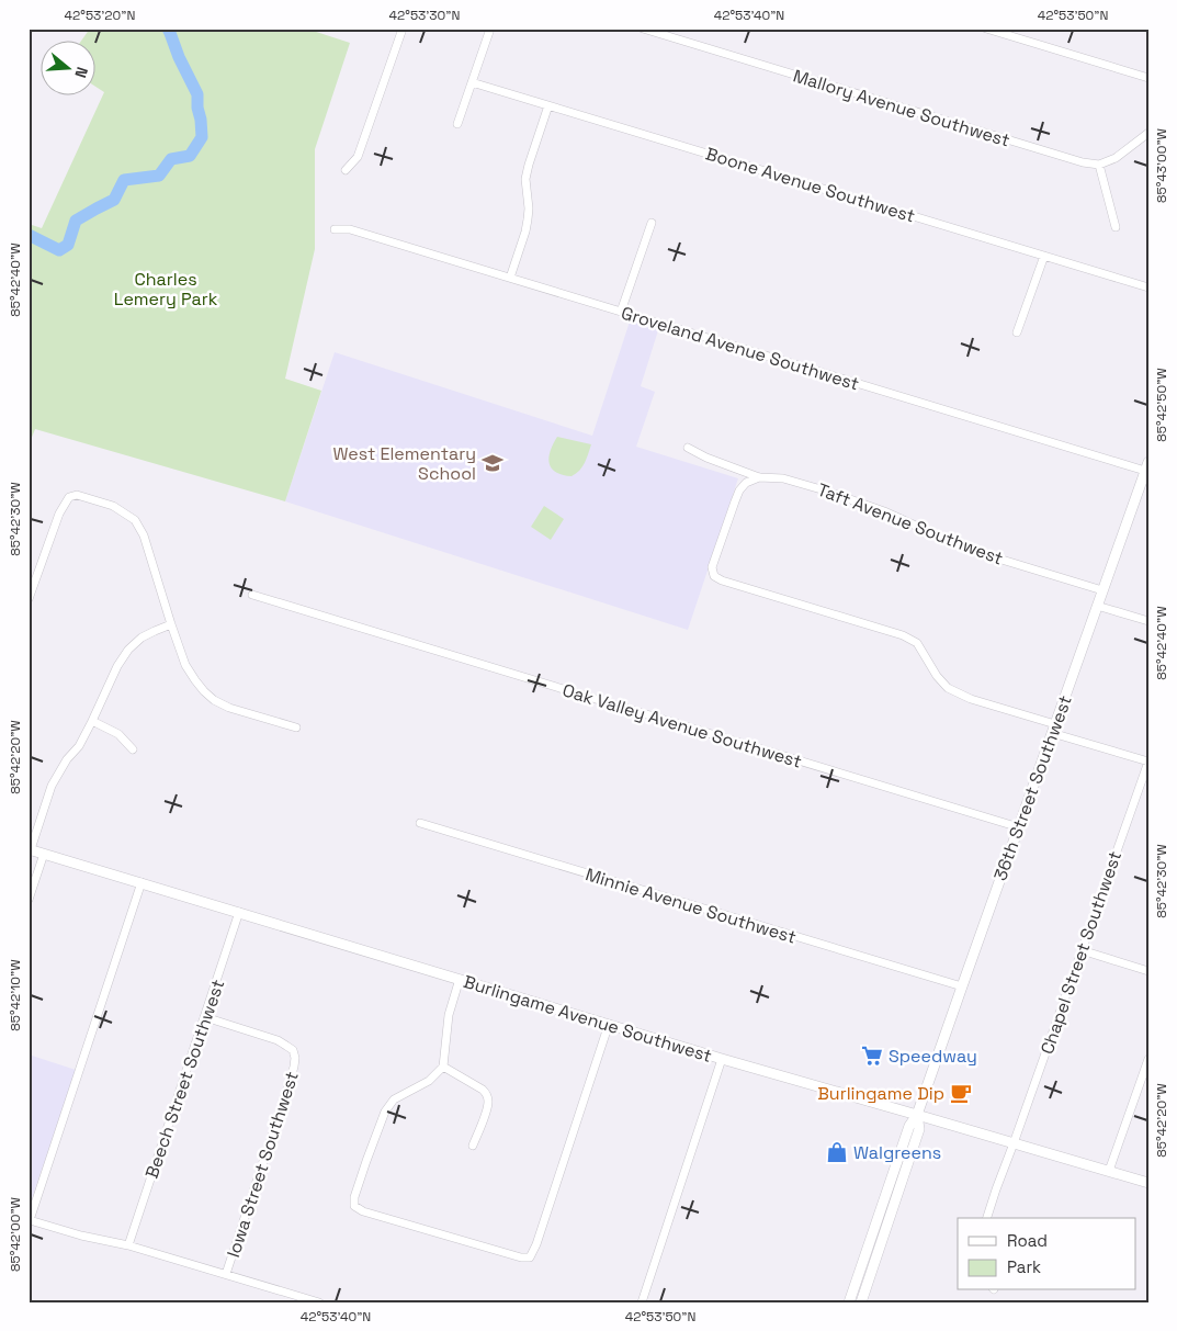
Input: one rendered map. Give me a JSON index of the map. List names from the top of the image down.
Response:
{
  "streets": {
    "street": [
      "Mallory Avenue Southwest",
      "Boone Avenue Southwest",
      "Groveland Avenue Southwest",
      "Taft Avenue Southwest",
      "Oak Valley Avenue Southwest",
      "36th Street Southwest",
      "Minnie Avenue Southwest",
      "Chapel Street Southwest",
      "Burlingame Avenue Southwest",
      "Beech Street Southwest",
      "Iowa Street Southwest"
    ]
  },
  "crossings": [
    ["Groveland Avenue Southwest", "36th Street Southwest"],
    ["Taft Avenue Southwest", "36th Street Southwest"],
    ["Oak Valley Avenue Southwest", "36th Street Southwest"],
    ["36th Street Southwest", "Minnie Avenue Southwest"],
    ["36th Street Southwest", "Burlingame Avenue Southwest"],
    ["Chapel Street Southwest", "Burlingame Avenue Southwest"],
    ["Burlingame Avenue Southwest", "Beech Street Southwest"],
    ["Beech Street Southwest", "Iowa Street Southwest"]
  ],
  "parks": ["Charles Lemery Park"],
  "places": {
    "school or university": ["West Elementary School"],
    "supermarket": ["Speedway"],
    "cafe": ["Burlingame Dip"],
    "shop": ["Walgreens"]
  },
  "legend": ["Road", "Park"],
  "north": "right",
  "coordinates": [
    "42°53'20\"N",
    "42°53'30\"N",
    "42°53'40\"N",
    "42°53'50\"N",
    "85°43'00\"W",
    "85°42'40\"W",
    "85°42'50\"W",
    "85°42'30\"W",
    "85°42'20\"W",
    "85°42'10\"W",
    "85°42'00\"W"
  ]
}
